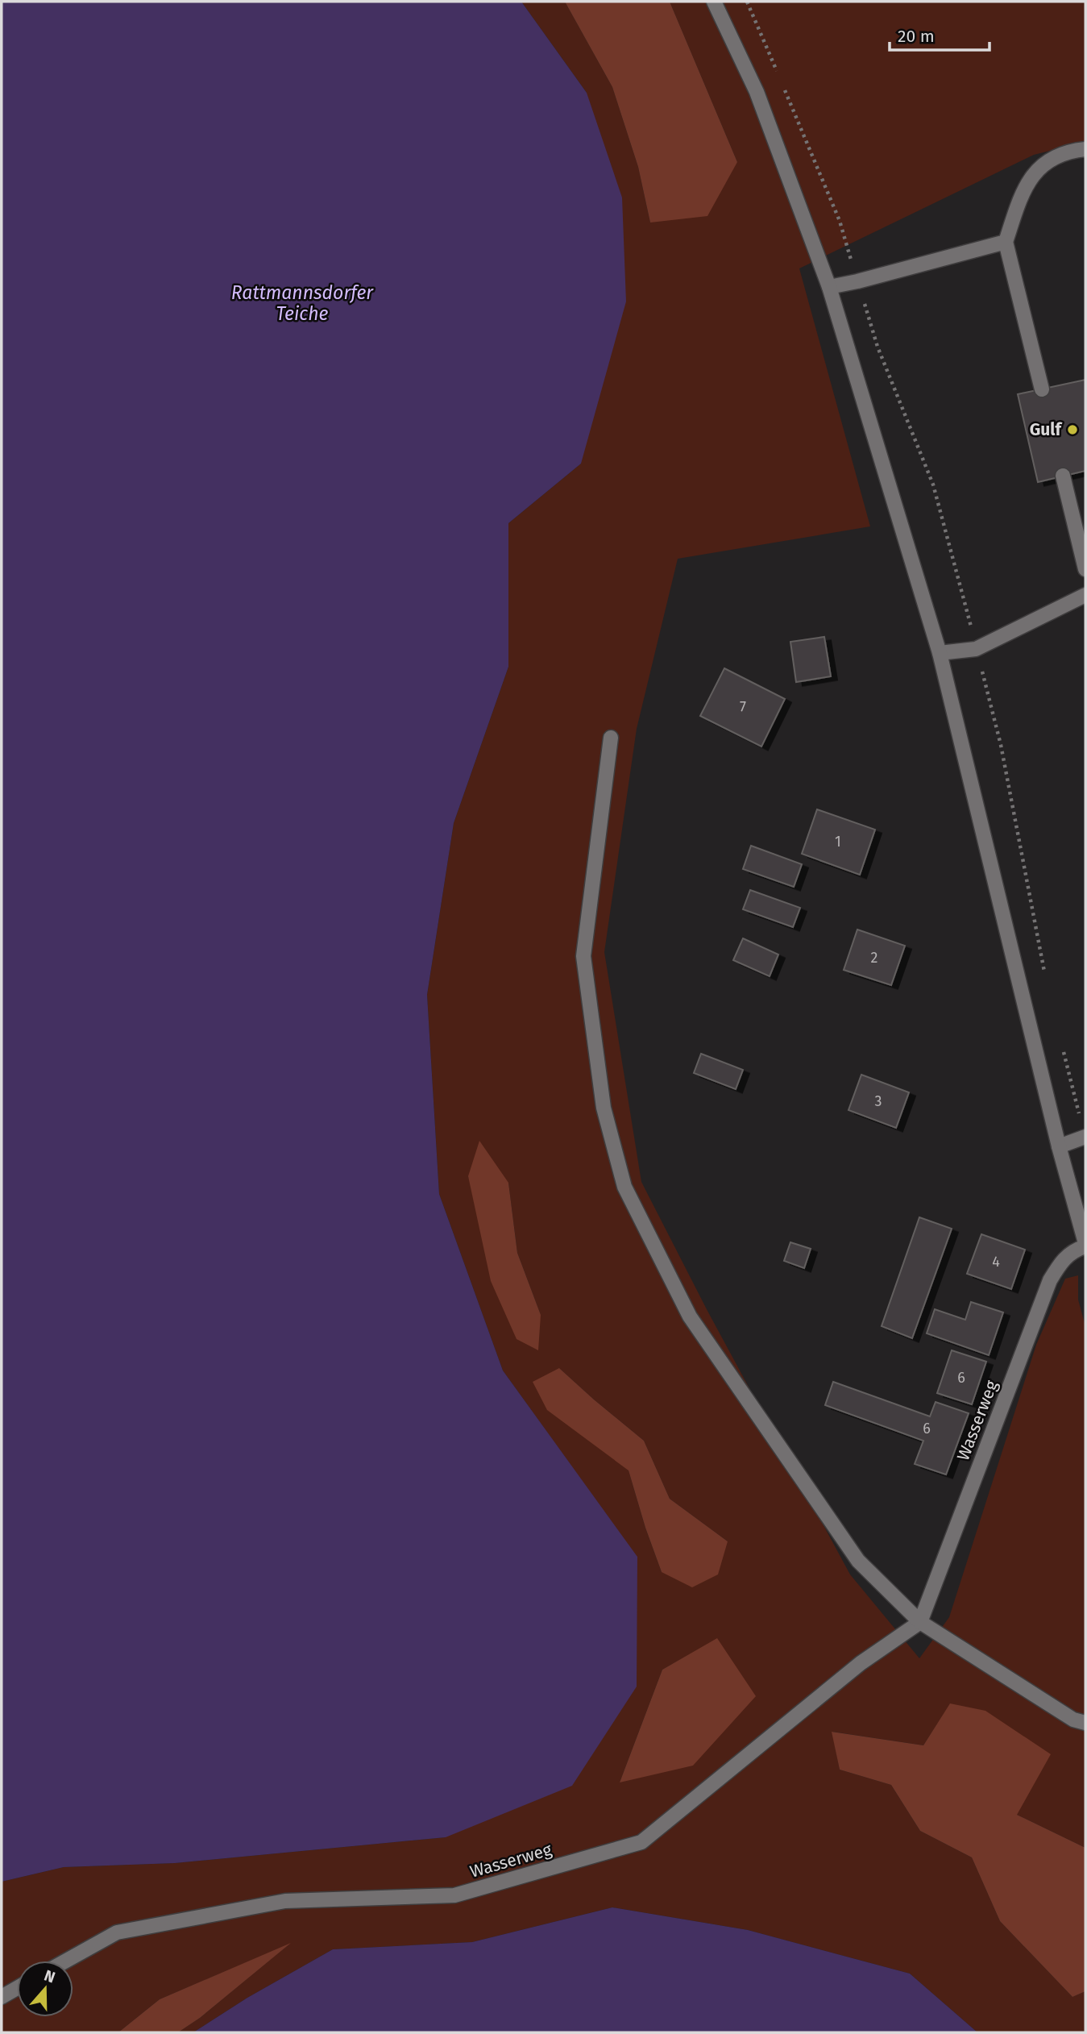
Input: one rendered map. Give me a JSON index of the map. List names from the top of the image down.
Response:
{
  "streets": {
    "street": ["Wasserweg"]
  },
  "water": ["Rattmannsdorfer Teiche"],
  "places": ["Gulf"],
  "house_numbers": [
    "7",
    "1",
    "2",
    "3",
    "4",
    "6",
    "6"
  ],
  "scale_bar": "20 m",
  "north": "top"
}
